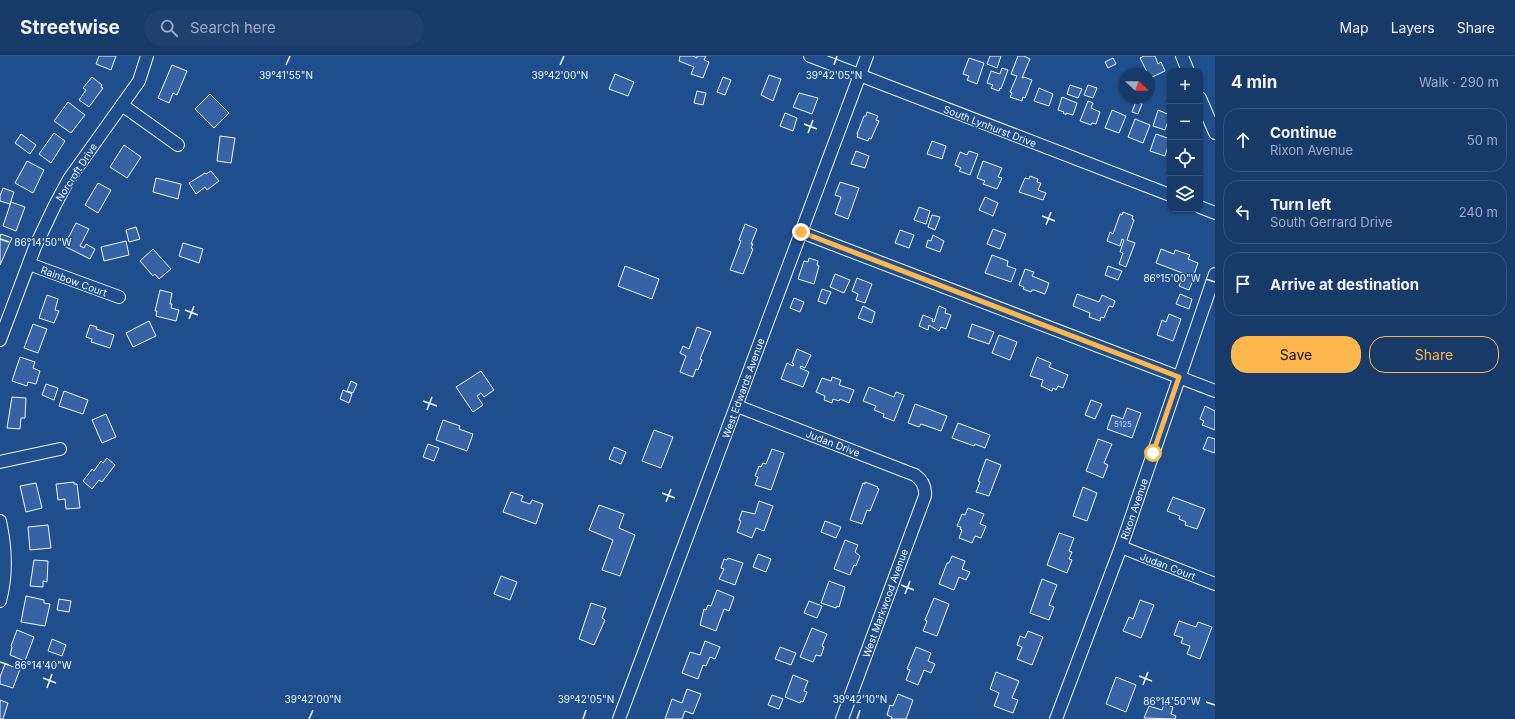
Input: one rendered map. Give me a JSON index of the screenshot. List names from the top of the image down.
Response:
{
  "streets": {
    "street": [
      "South Lynhurst Drive",
      "Norcroft Drive",
      "Rainbow Court",
      "West Edwards Avenue",
      "Judan Drive",
      "Rixon Avenue",
      "Judan Court",
      "West Markwood Avenue"
    ]
  },
  "crossings": [
    ["South Lynhurst Drive", "West Edwards Avenue"],
    ["Norcroft Drive", "Rainbow Court"],
    ["West Edwards Avenue", "Judan Drive"],
    ["Judan Drive", "West Markwood Avenue"],
    ["Rixon Avenue", "Judan Court"]
  ],
  "house_numbers": ["5125"],
  "north": "right",
  "page": {
    "header": "Streetwise",
    "search": "Search here",
    "nav": ["Map", "Layers", "Share"],
    "heading": ["4 min", "Walk · 290 m"],
    "map_buttons": ["+", "−"],
    "list": [
      ["Continue", "Rixon Avenue", "50 m"],
      ["Turn left", "South Gerrard Drive", "240 m"],
      "Arrive at destination"
    ],
    "buttons": ["Save", "Share"]
  },
  "coordinates": [
    "39°41'55\"N",
    "39°42'05\"N",
    "39°42'00\"N",
    "86°14'50\"W",
    "86°15'00\"W",
    "86°14'40\"W",
    "39°42'10\"N"
  ]
}
